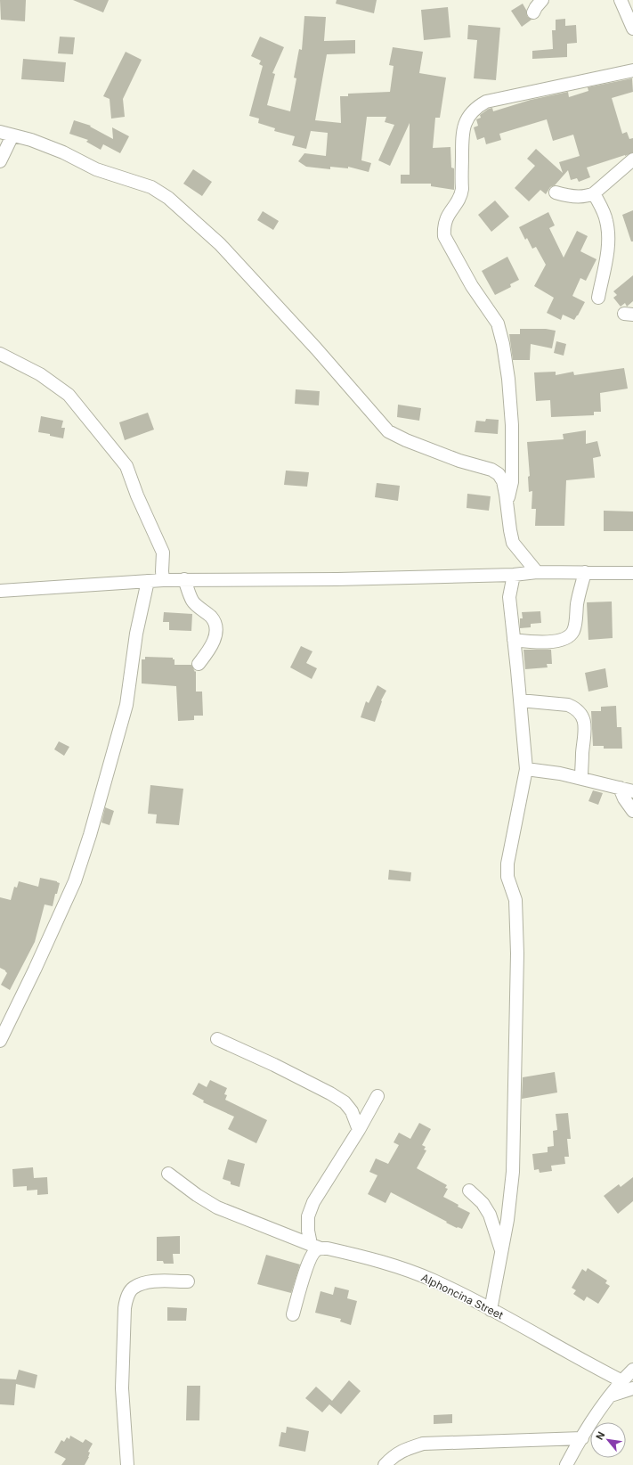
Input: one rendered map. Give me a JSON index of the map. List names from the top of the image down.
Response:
{
  "streets": {
    "street": ["Alphoncina Street"]
  },
  "north": "top left"
}
